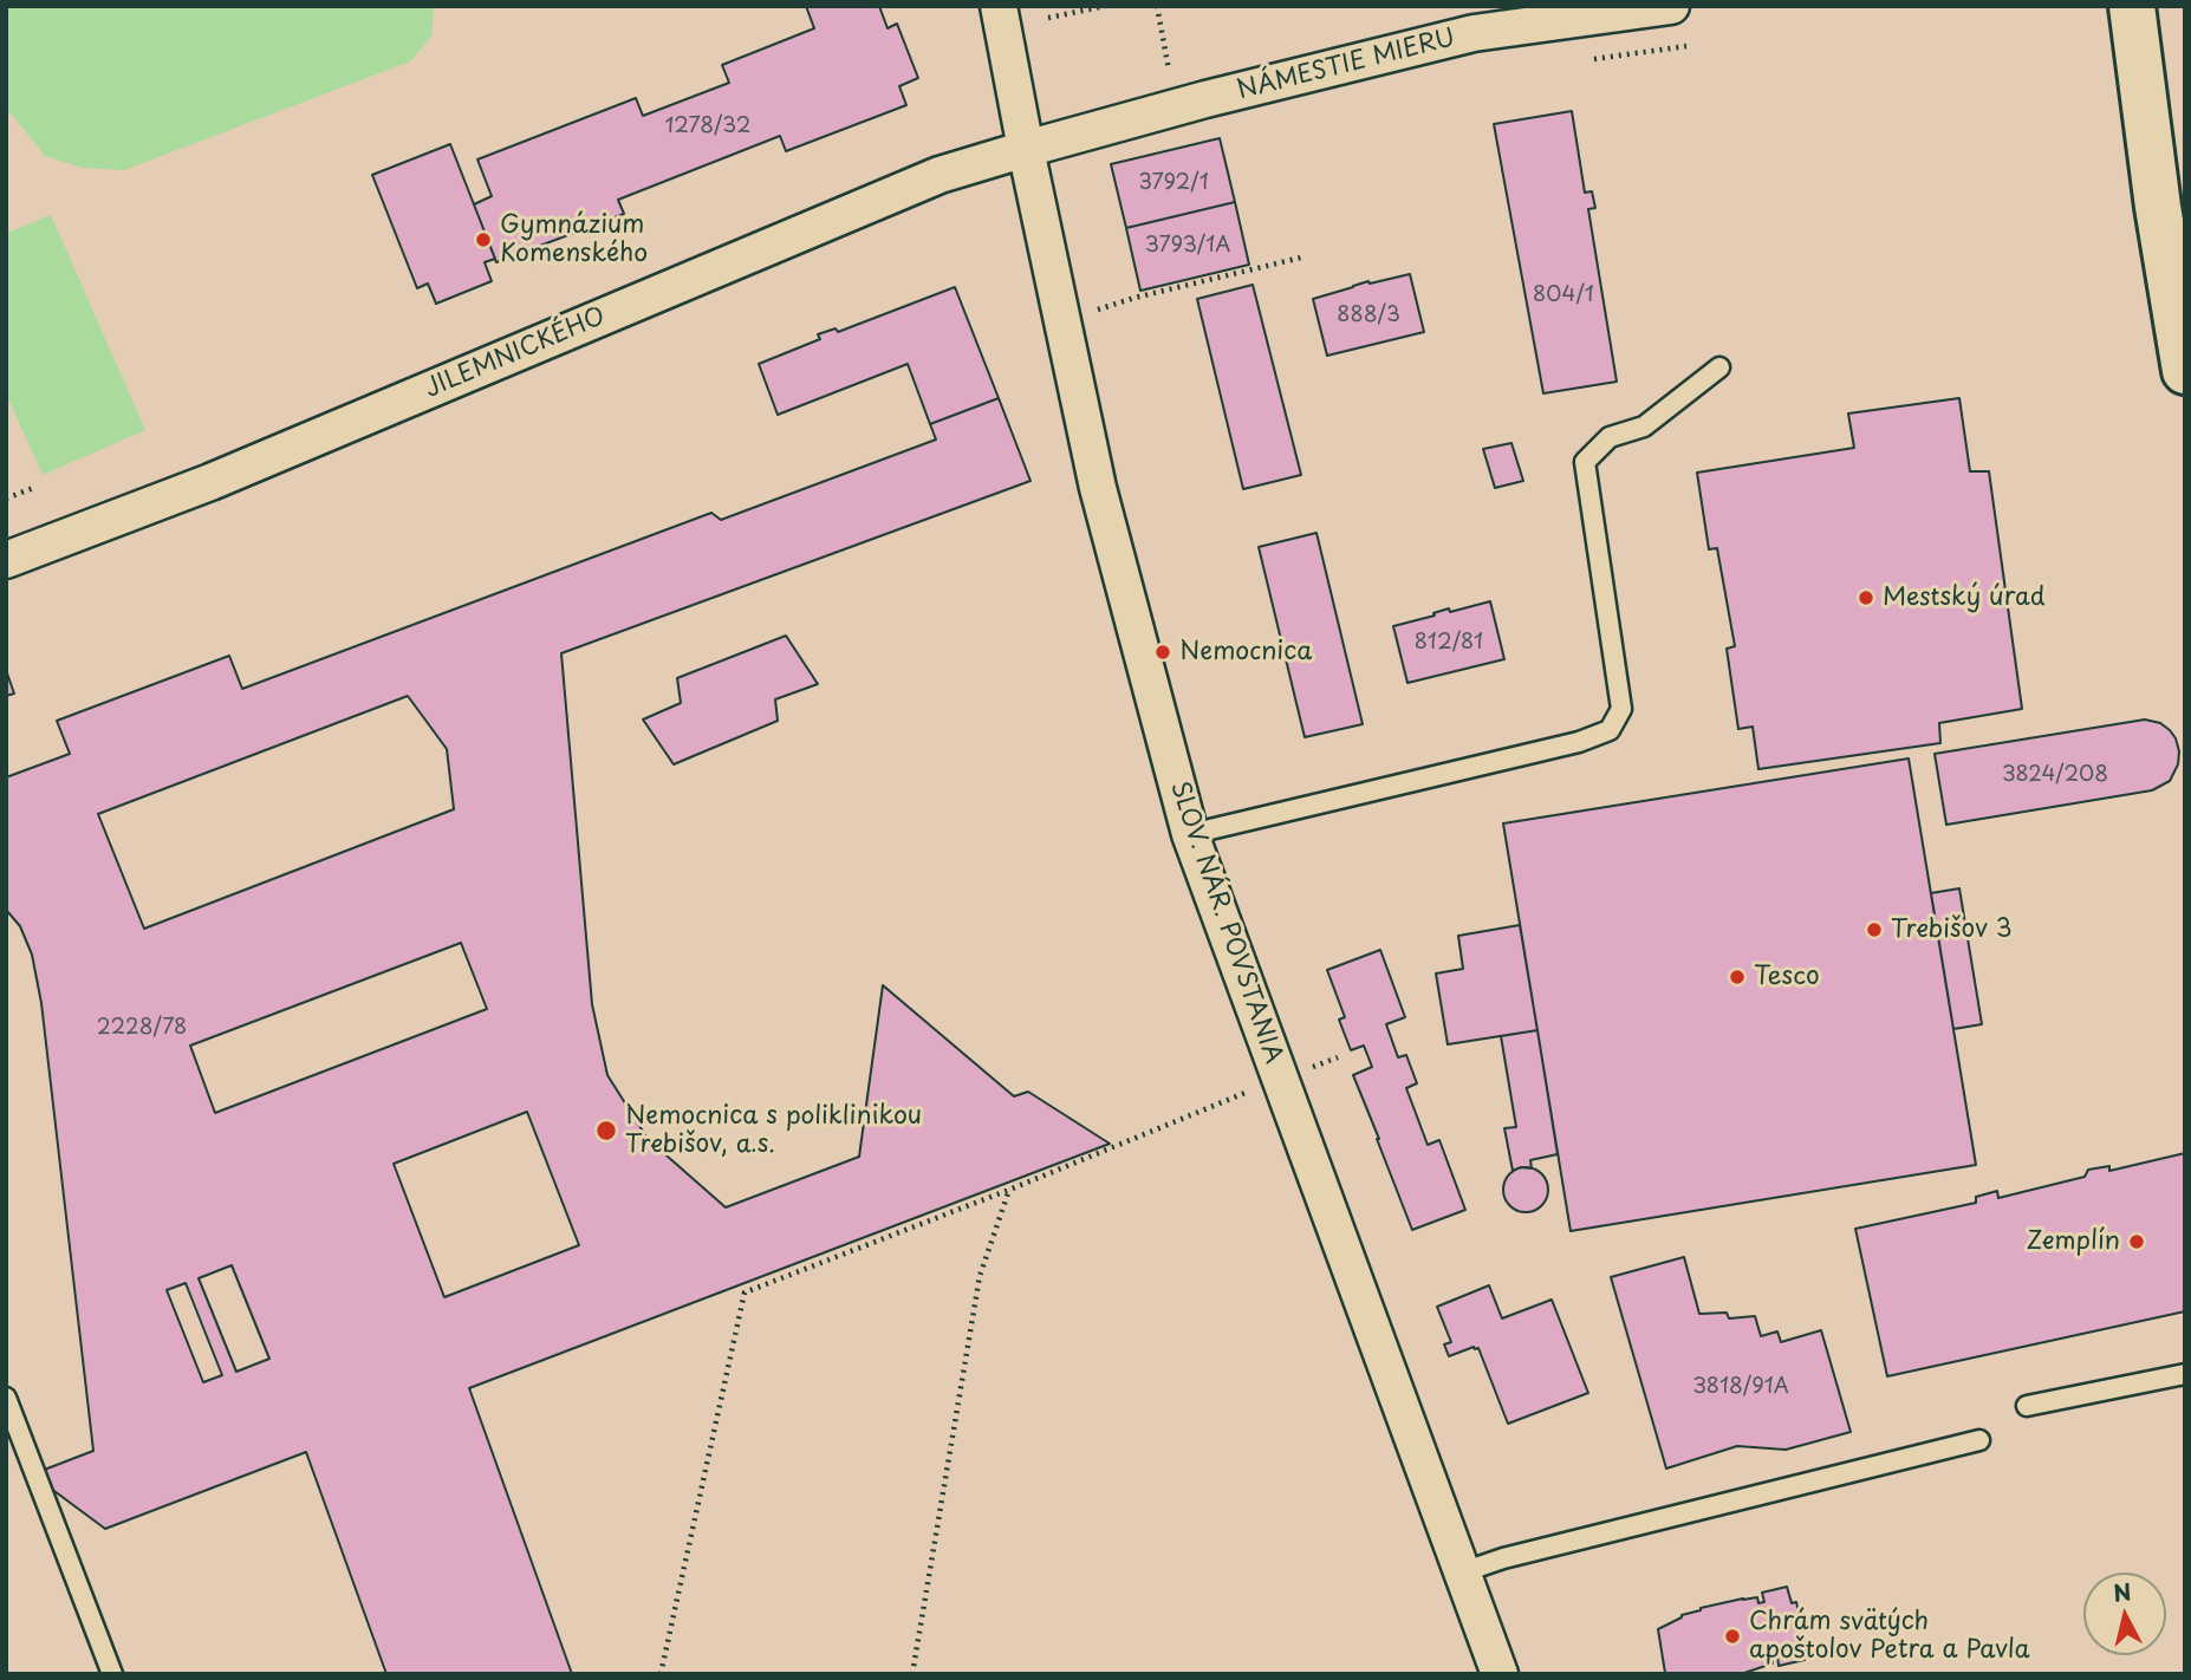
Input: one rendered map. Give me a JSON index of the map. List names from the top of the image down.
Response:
{
  "streets": {
    "street": ["NÁMESTIE MIERU", "JILEMNICKÉHO", "SLOV. NÁR. POVSTANIA"]
  },
  "crossings": [
    ["NÁMESTIE MIERU", "JILEMNICKÉHO"],
    ["NÁMESTIE MIERU", "SLOV. NÁR. POVSTANIA"],
    ["JILEMNICKÉHO", "SLOV. NÁR. POVSTANIA"]
  ],
  "places": [
    "Gymnázium Komenského",
    "Mestský úrad",
    "Nemocnica",
    "Trebišov 3",
    "Tesco",
    "Nemocnica s poliklinikou Trebišov, a.s.",
    "Zemplín",
    "Chrám svätých apoštolov Petra a Pavla"
  ],
  "house_numbers": [
    "1278/32",
    "3792/1",
    "3793/1A",
    "804/1",
    "888/3",
    "812/81",
    "3824/208",
    "2228/78",
    "3818/91A"
  ],
  "north": "top"
}
